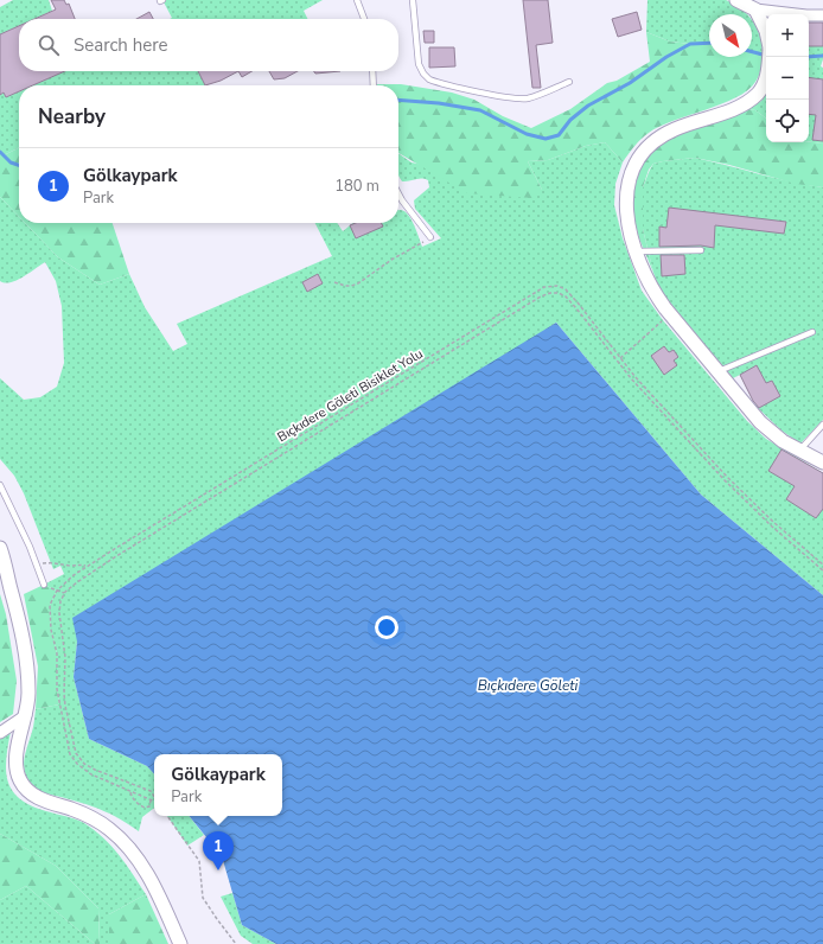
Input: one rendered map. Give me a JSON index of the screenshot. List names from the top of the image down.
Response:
{
  "streets": {
    "path": ["Bıçkıdere Göleti Bisiklet Yolu"]
  },
  "water": ["Bıçkıdere Göleti"],
  "north": "bottom right",
  "page": {
    "map_buttons": ["+", "−"],
    "search": "Search here",
    "heading": "Nearby",
    "list": [
      {
        "mark": "1",
        "name": "Gölkaypark",
        "note": "Park",
        "value": "180 m"
      }
    ],
    "popup": ["Gölkaypark", "Park"],
    "pins": "1"
  }
}
